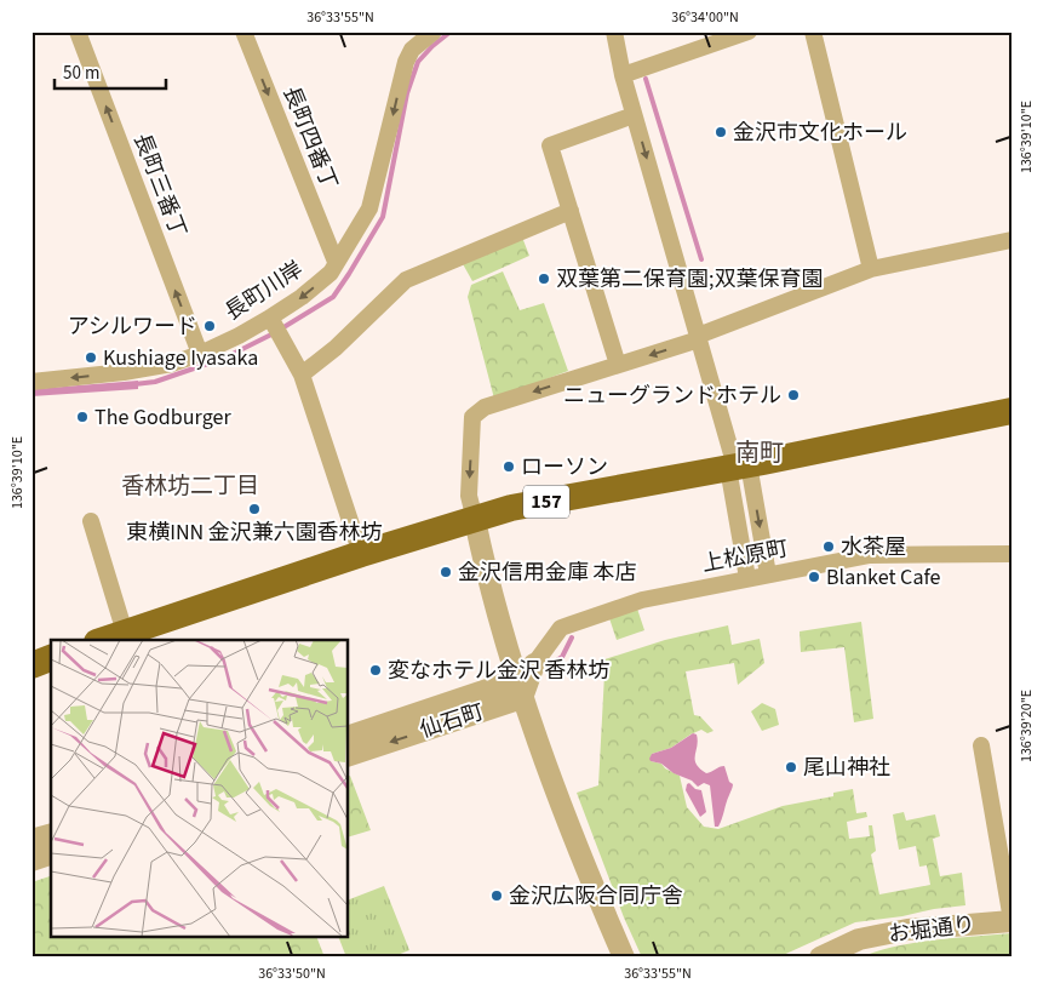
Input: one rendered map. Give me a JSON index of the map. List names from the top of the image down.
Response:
{
  "streets": {
    "highway": ["157"],
    "street": [
      "長町四番丁",
      "長町三番丁",
      "長町川岸",
      "上松原町",
      "仙石町",
      "お堀通り"
    ]
  },
  "crossings": [
    ["長町四番丁", "長町川岸"],
    ["長町三番丁", "長町川岸"]
  ],
  "one_way": ["長町四番丁", "長町三番丁"],
  "districts": ["南町", "香林坊二丁目"],
  "places": [
    "金沢市文化ホール",
    "双葉第二保育園;双葉保育園",
    "アシルワード",
    "Kushiage Iyasaka",
    "ニューグランドホテル",
    "The Godburger",
    "ローソン",
    "東横INN 金沢兼六園香林坊",
    "水茶屋",
    "金沢信用金庫 本店",
    "Blanket Cafe",
    "変なホテル金沢 香林坊",
    "尾山神社",
    "金沢広阪合同庁舎"
  ],
  "scale_bar": "50 m",
  "coordinates": [
    "36°33'55\"N",
    "36°34'00\"N",
    "136°39'10\"E",
    "136°39'20\"E",
    "36°33'50\"N"
  ]
}
